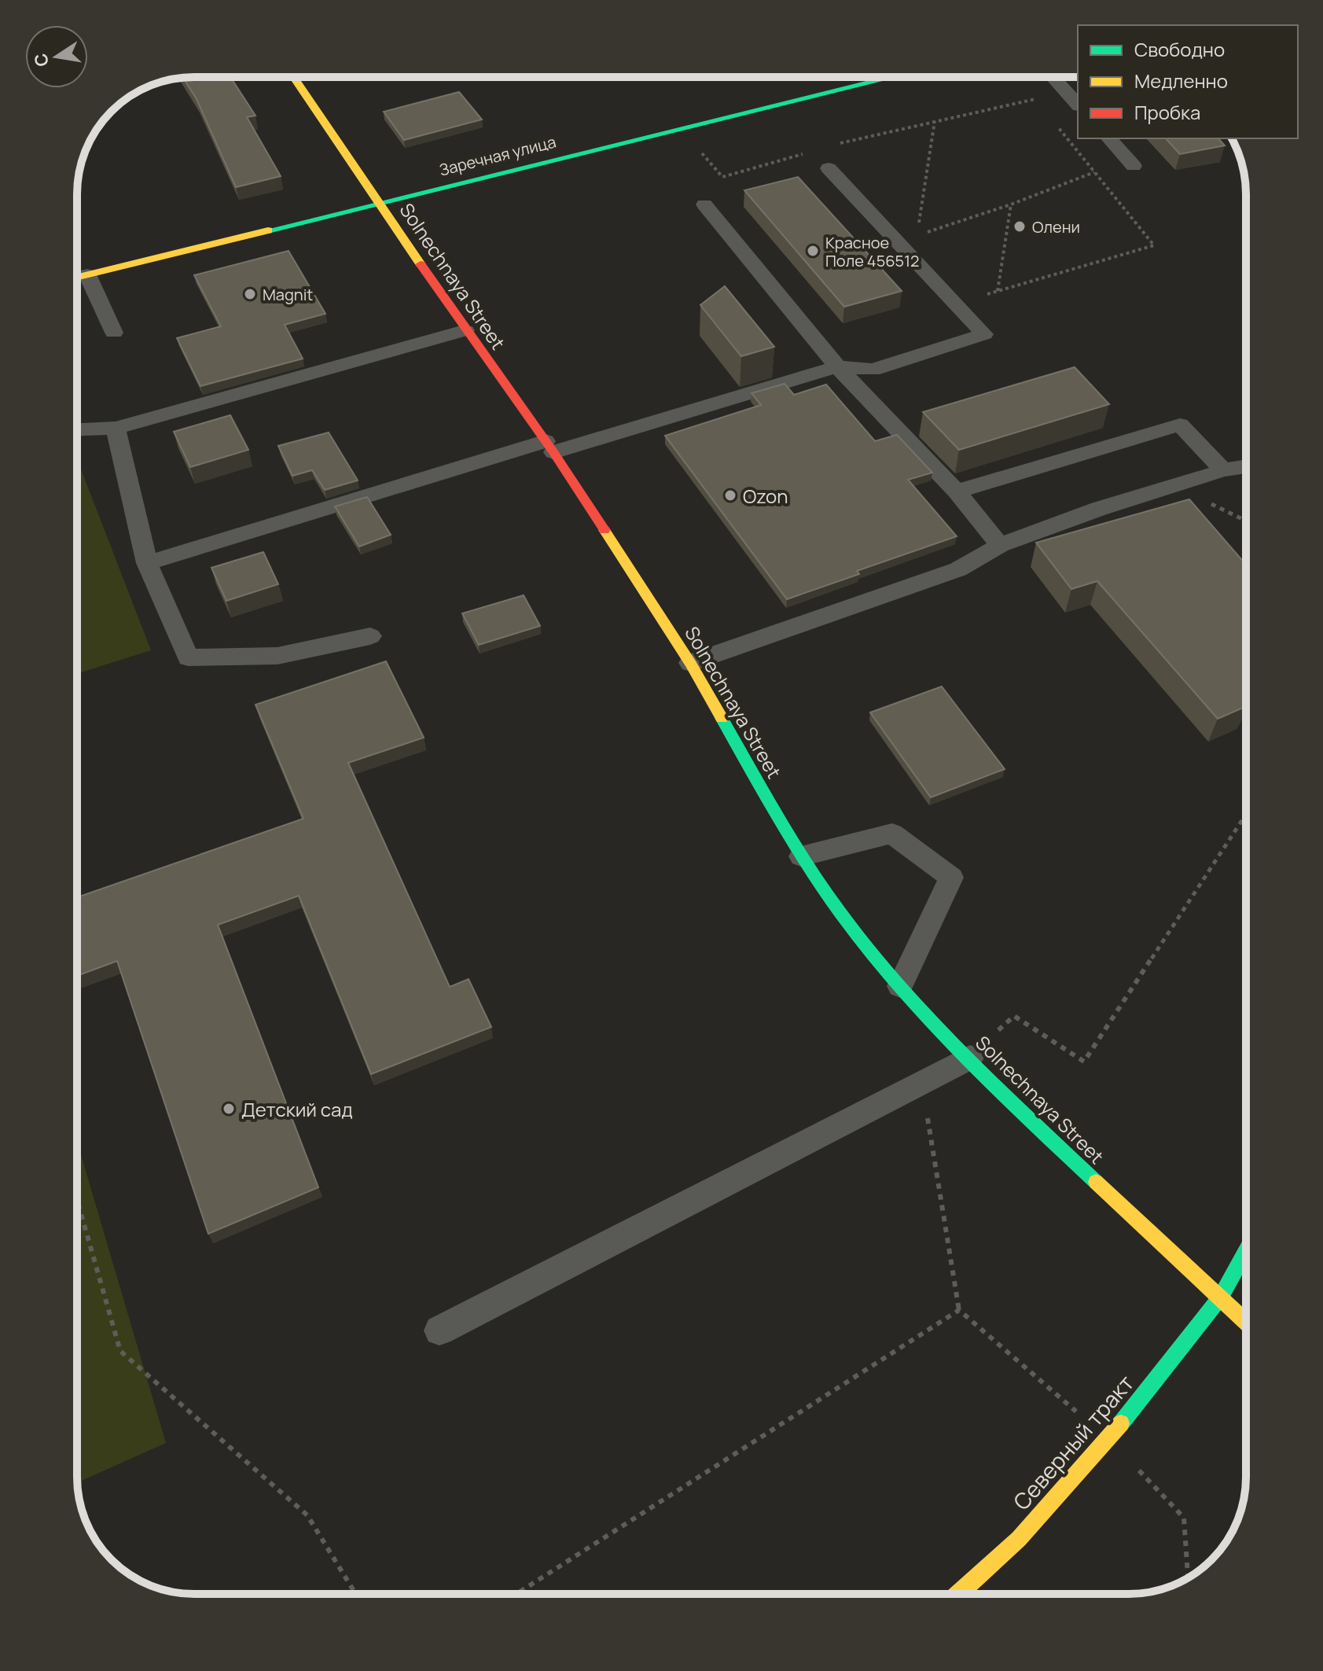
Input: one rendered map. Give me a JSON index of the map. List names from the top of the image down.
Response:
{
  "streets": {
    "street": ["Заречная улица", "Solnechnaya Street", "Северный тракт"]
  },
  "crossings": [
    ["Заречная улица", "Solnechnaya Street"],
    ["Solnechnaya Street", "Северный тракт"]
  ],
  "places": [
    "Олени",
    "Красное Поле 456512",
    "Magnit",
    "Ozon",
    "Детский сад"
  ],
  "legend": ["Свободно", "Медленно", "Пробка"],
  "north": "left"
}
